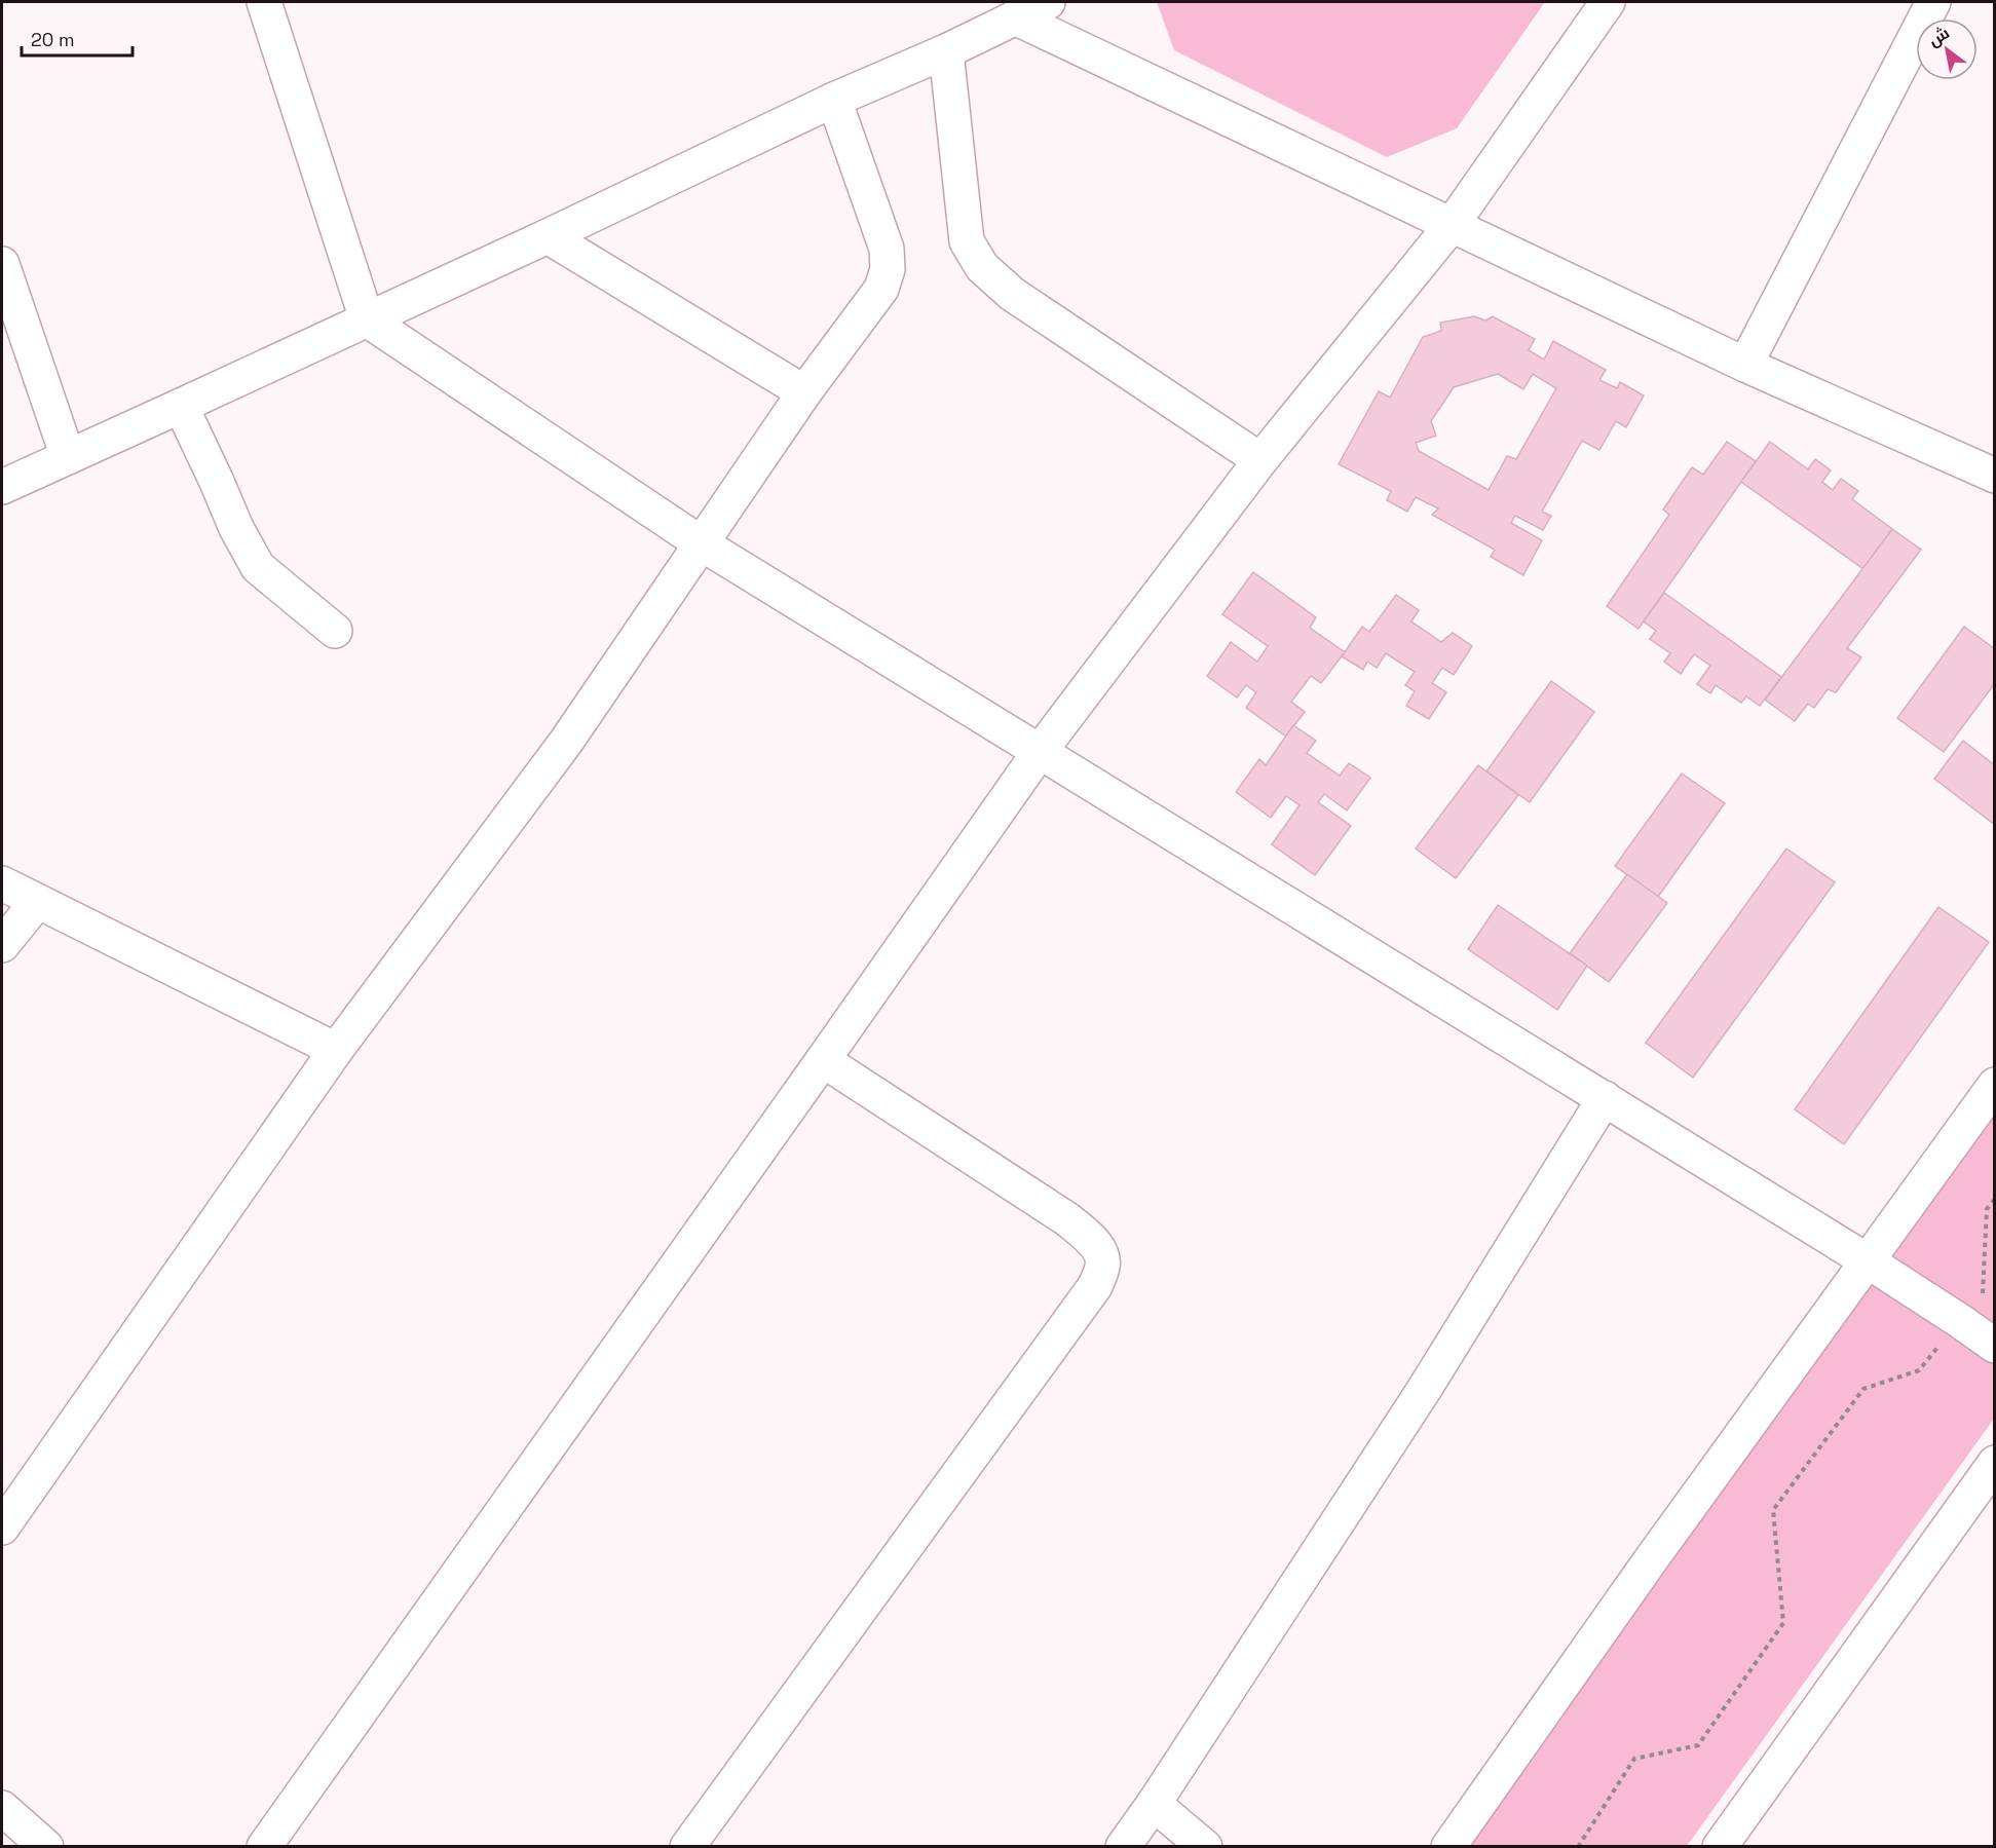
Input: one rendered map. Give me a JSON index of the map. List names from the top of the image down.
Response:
{
  "scale_bar": "20 m",
  "north": "top left"
}
